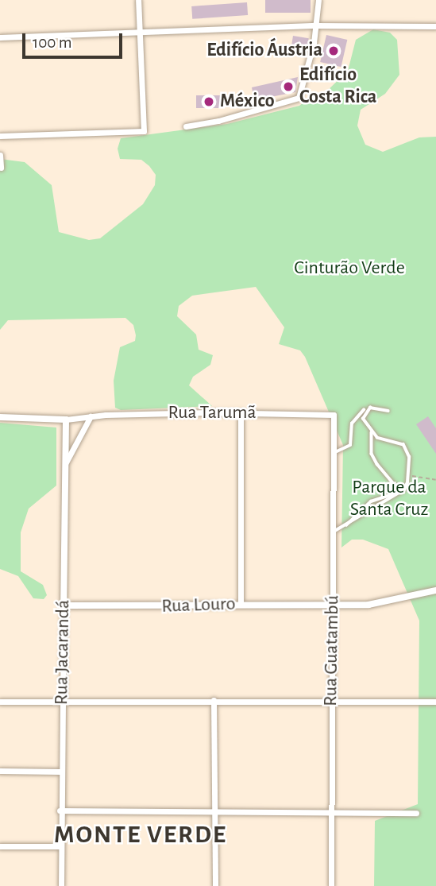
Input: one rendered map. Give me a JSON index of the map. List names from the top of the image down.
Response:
{
  "streets": {
    "street": [
      "Rua Tarumã",
      "Rua Louro",
      "Rua Guatambú",
      "Rua Jacarandá"
    ]
  },
  "crossings": [
    ["Rua Tarumã", "Rua Guatambú"],
    ["Rua Tarumã", "Rua Jacarandá"],
    ["Rua Louro", "Rua Guatambú"],
    ["Rua Louro", "Rua Jacarandá"]
  ],
  "districts": ["MONTE VERDE"],
  "parks": ["Cinturão Verde", "Parque da Santa Cruz"],
  "places": ["Edifício Áustria", "Edifício Costa Rica", "México"],
  "scale_bar": "100 m"
}
